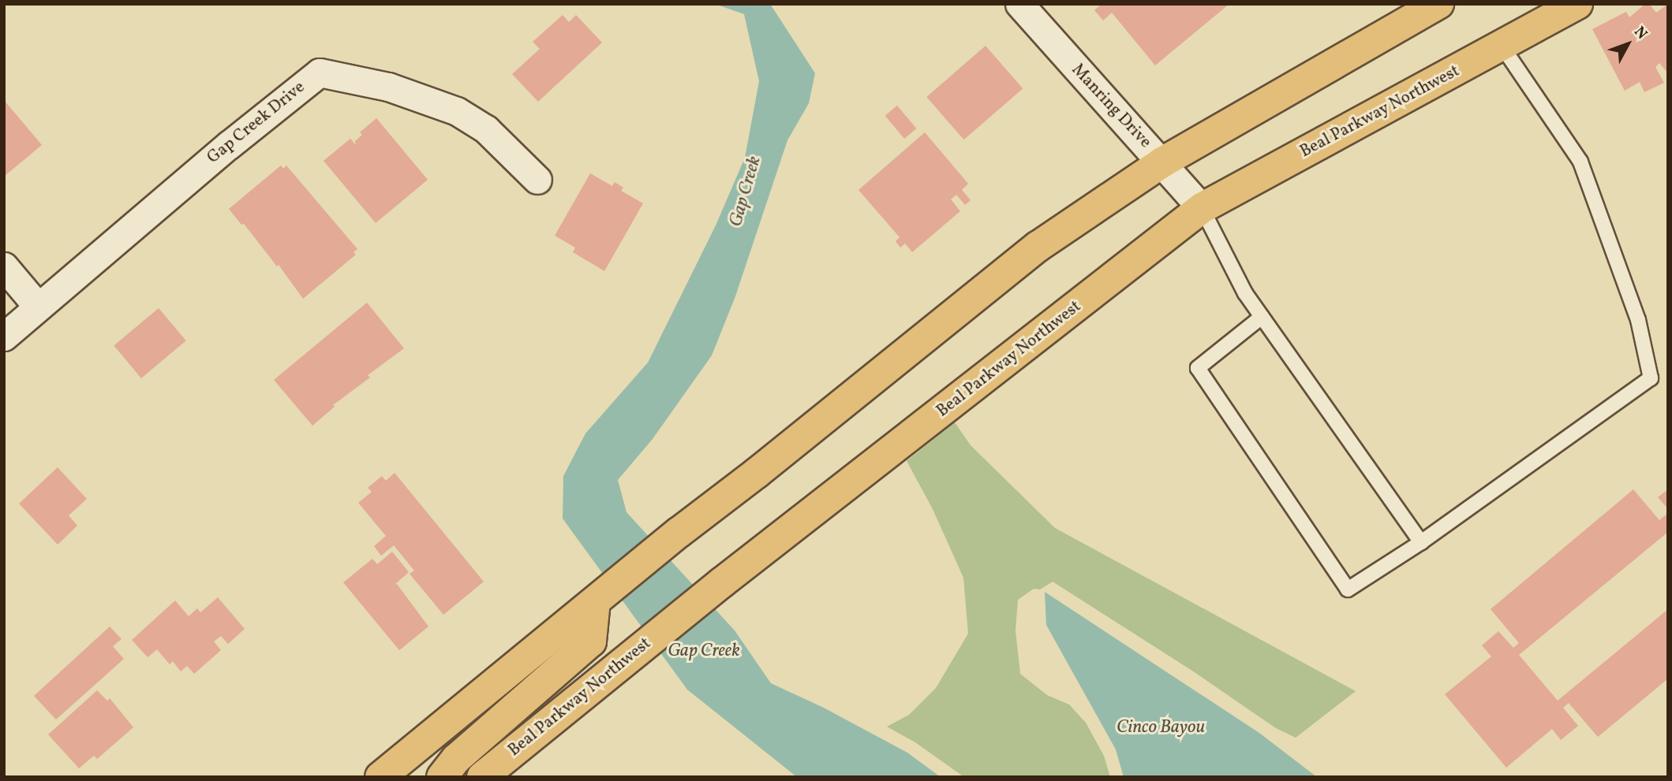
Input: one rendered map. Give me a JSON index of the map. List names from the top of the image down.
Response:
{
  "streets": {
    "main road": ["Beal Parkway Northwest"],
    "street": ["Manring Drive", "Gap Creek Drive"]
  },
  "crossings": [
    ["Manring Drive", "Beal Parkway Northwest"]
  ],
  "water": ["Gap Creek", "Cinco Bayou"],
  "north": "top right"
}
